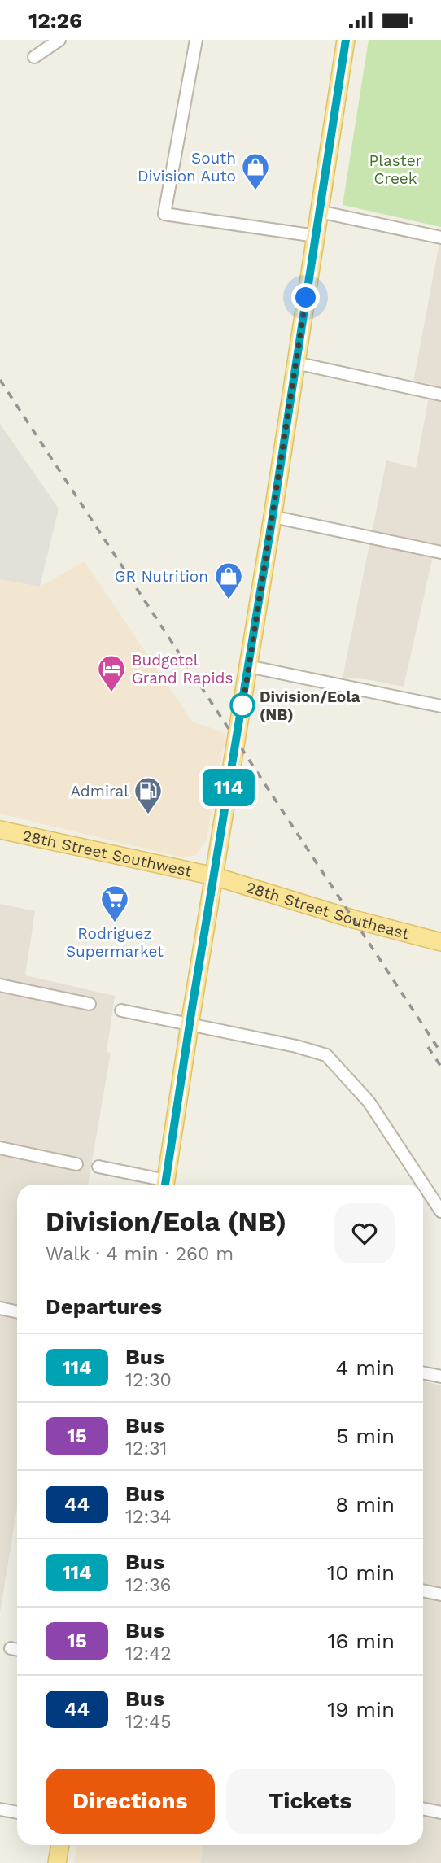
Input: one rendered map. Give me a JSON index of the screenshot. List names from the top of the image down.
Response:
{
  "streets": {
    "main road": ["28th Street Southwest", "28th Street Southeast"]
  },
  "crossings": [
    ["28th Street Southwest", "28th Street Southeast"]
  ],
  "parks": ["Plaster Creek"],
  "places": {
    "shop": ["South Division Auto", "GR Nutrition"],
    "hotel": ["Budgetel Grand Rapids"],
    "other": ["Division/Eola (NB)"],
    "fuel station": ["Admiral"],
    "supermarket": ["Rodriguez Supermarket"]
  },
  "lines": ["bus line 114"],
  "page": {
    "status": "12:26",
    "on_map": "114",
    "heading": [
      ["Division/Eola (NB)", "Walk · 4 min · 260 m"],
      "Departures"
    ],
    "list": [
      {
        "mark": "114",
        "name": "Bus",
        "note": "12:30",
        "value": "4 min"
      },
      {
        "mark": "15",
        "name": "Bus",
        "note": "12:31",
        "value": "5 min"
      },
      {
        "mark": "44",
        "name": "Bus",
        "note": "12:34",
        "value": "8 min"
      },
      {
        "mark": "114",
        "name": "Bus",
        "note": "12:36",
        "value": "10 min"
      },
      {
        "mark": "15",
        "name": "Bus",
        "note": "12:42",
        "value": "16 min"
      },
      {
        "mark": "44",
        "name": "Bus",
        "note": "12:45",
        "value": "19 min"
      }
    ],
    "buttons": ["Directions", "Tickets"]
  }
}
